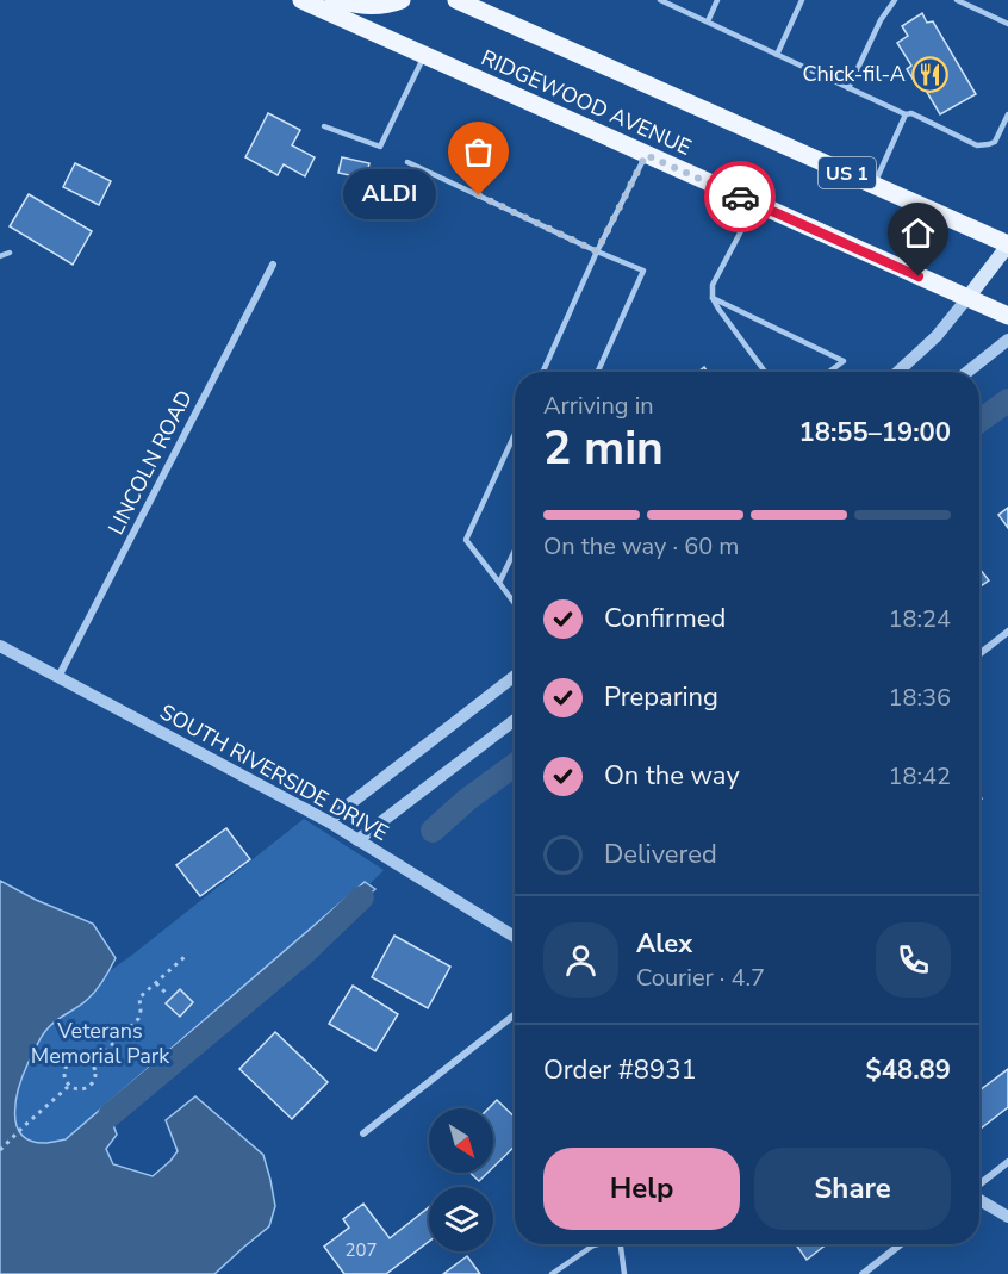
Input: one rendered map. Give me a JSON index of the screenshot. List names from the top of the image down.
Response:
{
  "streets": {
    "main road": ["RIDGEWOOD AVENUE", "US 1"],
    "street": ["LINCOLN ROAD", "SOUTH RIVERSIDE DRIVE"]
  },
  "crossings": [
    ["LINCOLN ROAD", "SOUTH RIVERSIDE DRIVE"]
  ],
  "parks": ["Veterans Memorial Park"],
  "places": {
    "restaurant": ["Chick-fil-A"],
    "other": ["ALDI"]
  },
  "house_numbers": ["207"],
  "north": "bottom right",
  "page": {
    "bubble": "ALDI",
    "heading": ["2 min", "Arriving in", "18:55–19:00"],
    "panel": [
      "Alex",
      "Courier · 4.7",
      "Order #8931",
      "$48.89"
    ],
    "bar": "On the way · 60 m",
    "list": [
      ["Confirmed", "18:24"],
      ["Preparing", "18:36"],
      ["On the way", "18:42"],
      "Delivered"
    ],
    "buttons": ["Help", "Share"]
  }
}
